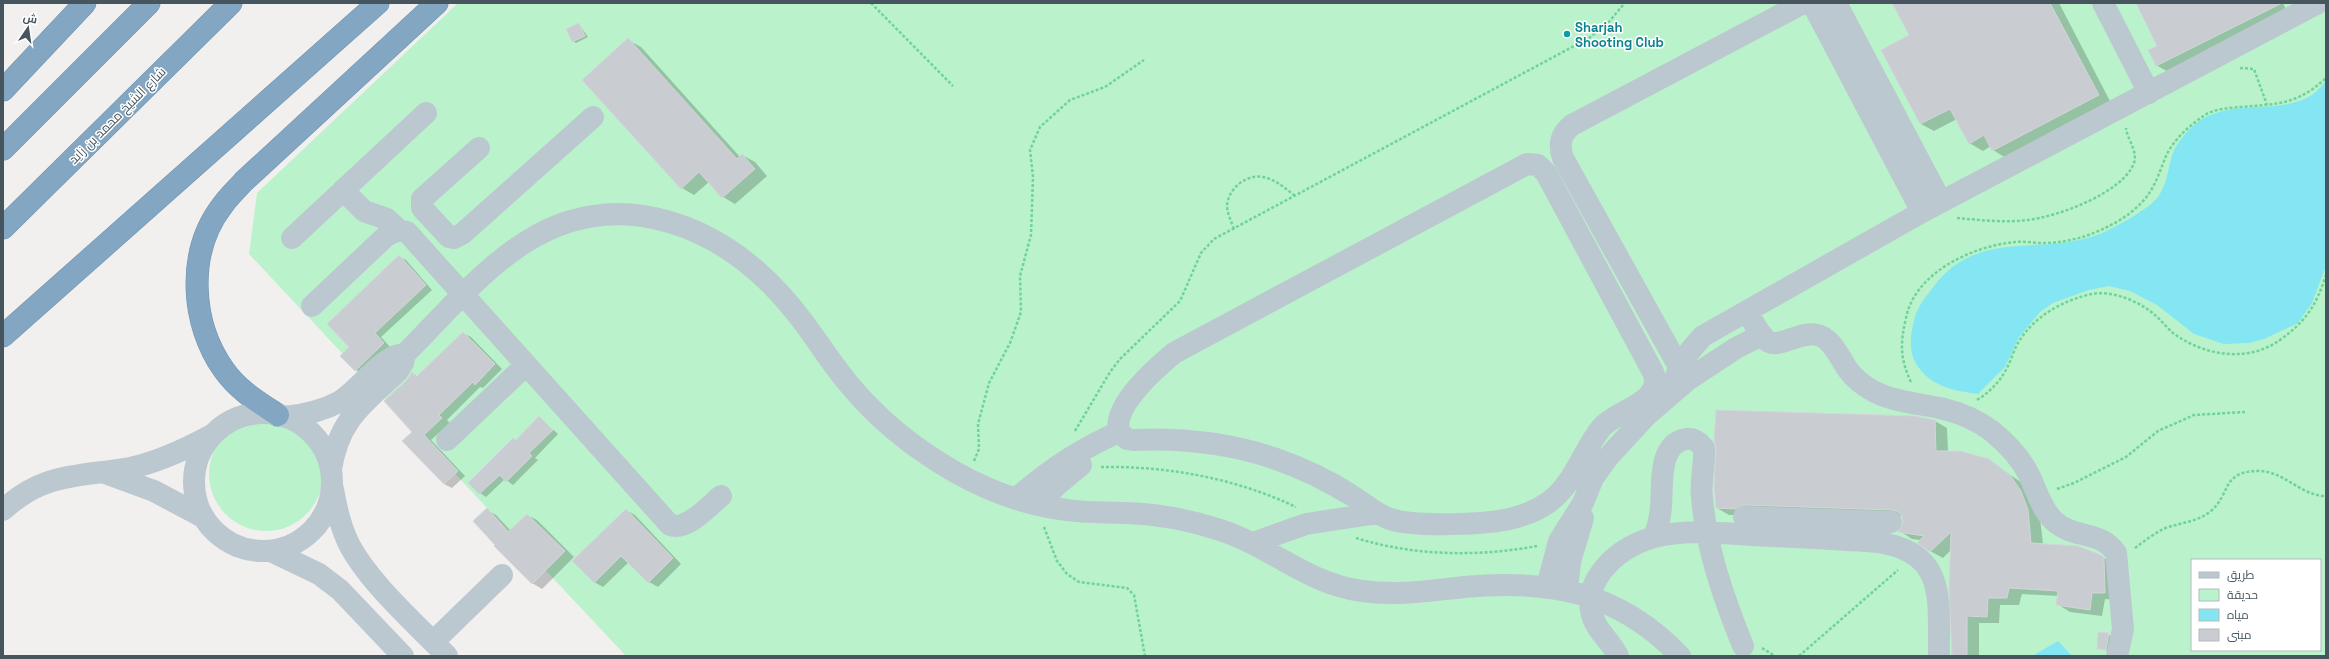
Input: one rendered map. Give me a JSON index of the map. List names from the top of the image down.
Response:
{
  "streets": {
    "highway": ["شارع الشيخ محمد بن زايد"]
  },
  "places": ["Sharjah Shooting Club"],
  "legend": [
    "طريق",
    "حديقة",
    "مياه",
    "مبنى"
  ],
  "north": "top"
}
